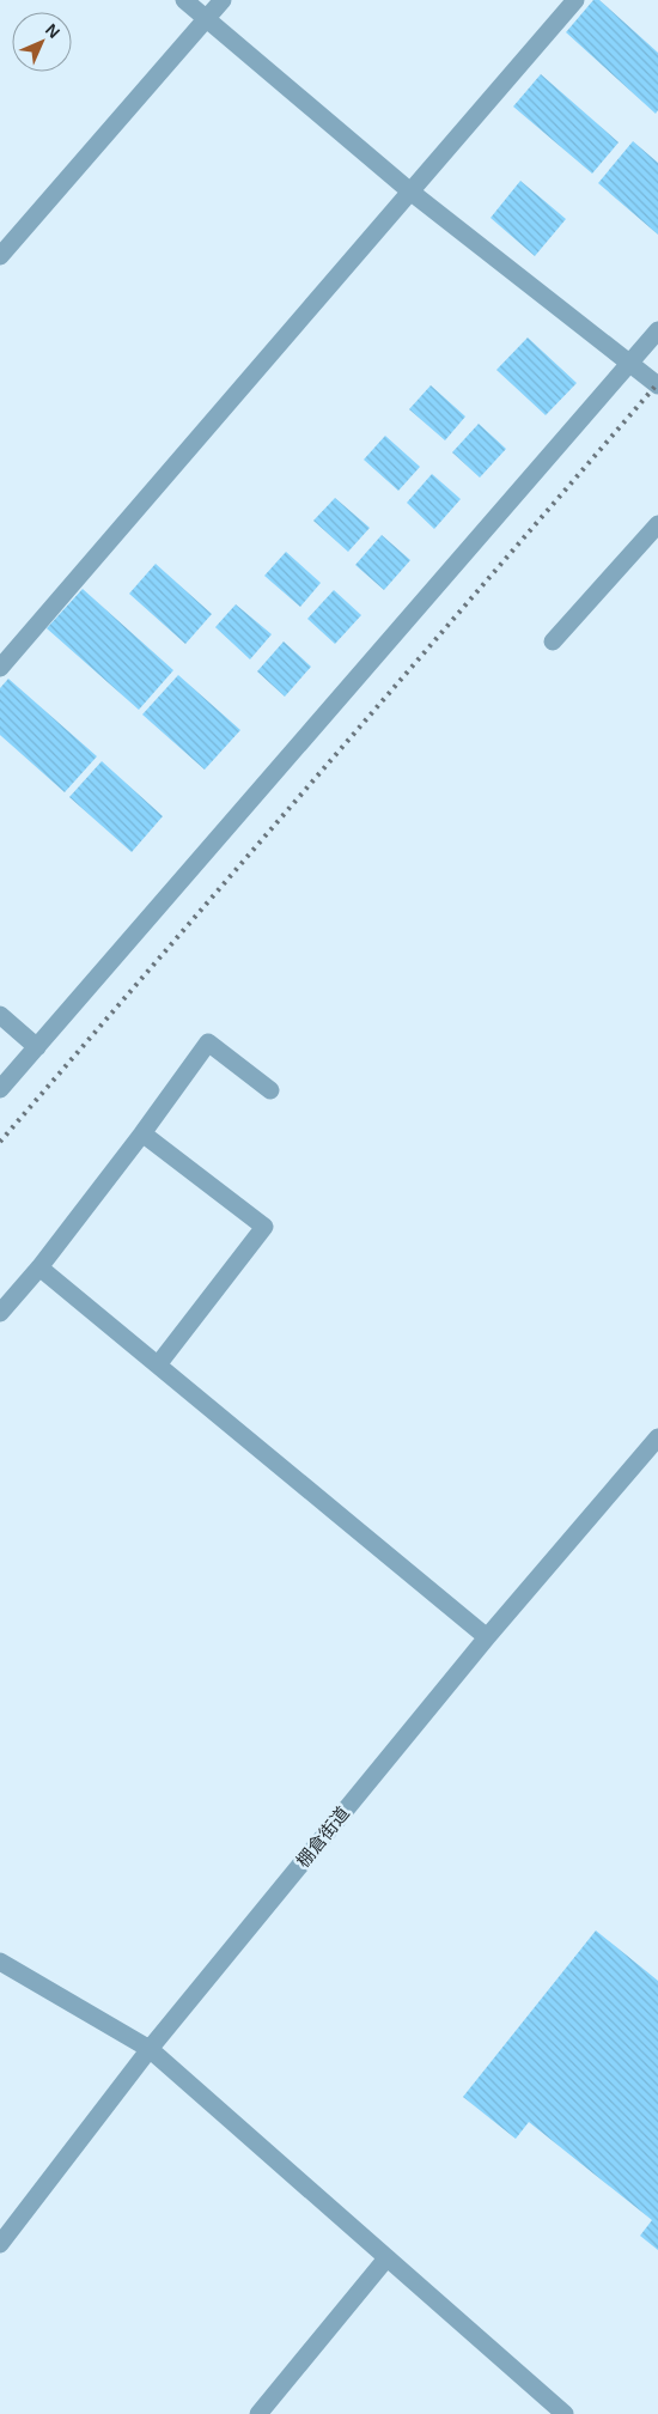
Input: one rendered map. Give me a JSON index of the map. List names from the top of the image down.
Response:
{
  "streets": {
    "street": ["棚倉街道"]
  },
  "north": "top right"
}
